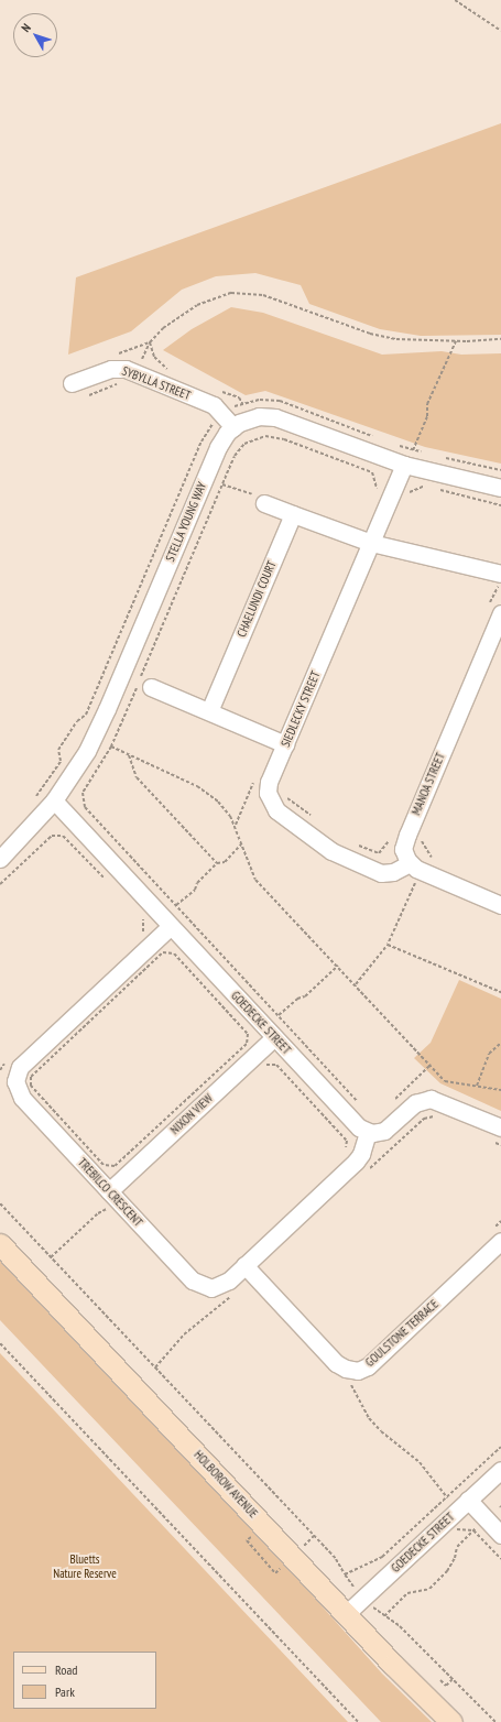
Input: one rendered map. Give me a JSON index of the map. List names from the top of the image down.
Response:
{
  "streets": {
    "main road": ["HOLBOROW AVENUE"],
    "street": [
      "SYBYLLA STREET",
      "STELLA YOUNG WAY",
      "CHAELUNDI COURT",
      "SIEDLECKY STREET",
      "MANOA STREET",
      "GOEDECKE STREET",
      "NIXON VIEW",
      "TREBILCO CRESCENT",
      "GOULSTONE TERRACE"
    ]
  },
  "crossings": [
    ["SYBYLLA STREET", "STELLA YOUNG WAY"],
    ["STELLA YOUNG WAY", "SIEDLECKY STREET"],
    ["STELLA YOUNG WAY", "GOEDECKE STREET"],
    ["SIEDLECKY STREET", "MANOA STREET"],
    ["GOEDECKE STREET", "NIXON VIEW"],
    ["GOEDECKE STREET", "TREBILCO CRESCENT"],
    ["GOEDECKE STREET", "HOLBOROW AVENUE"],
    ["NIXON VIEW", "TREBILCO CRESCENT"],
    ["TREBILCO CRESCENT", "GOULSTONE TERRACE"]
  ],
  "parks": ["Bluetts Nature Reserve"],
  "legend": ["Road", "Park"],
  "north": "top left"
}
